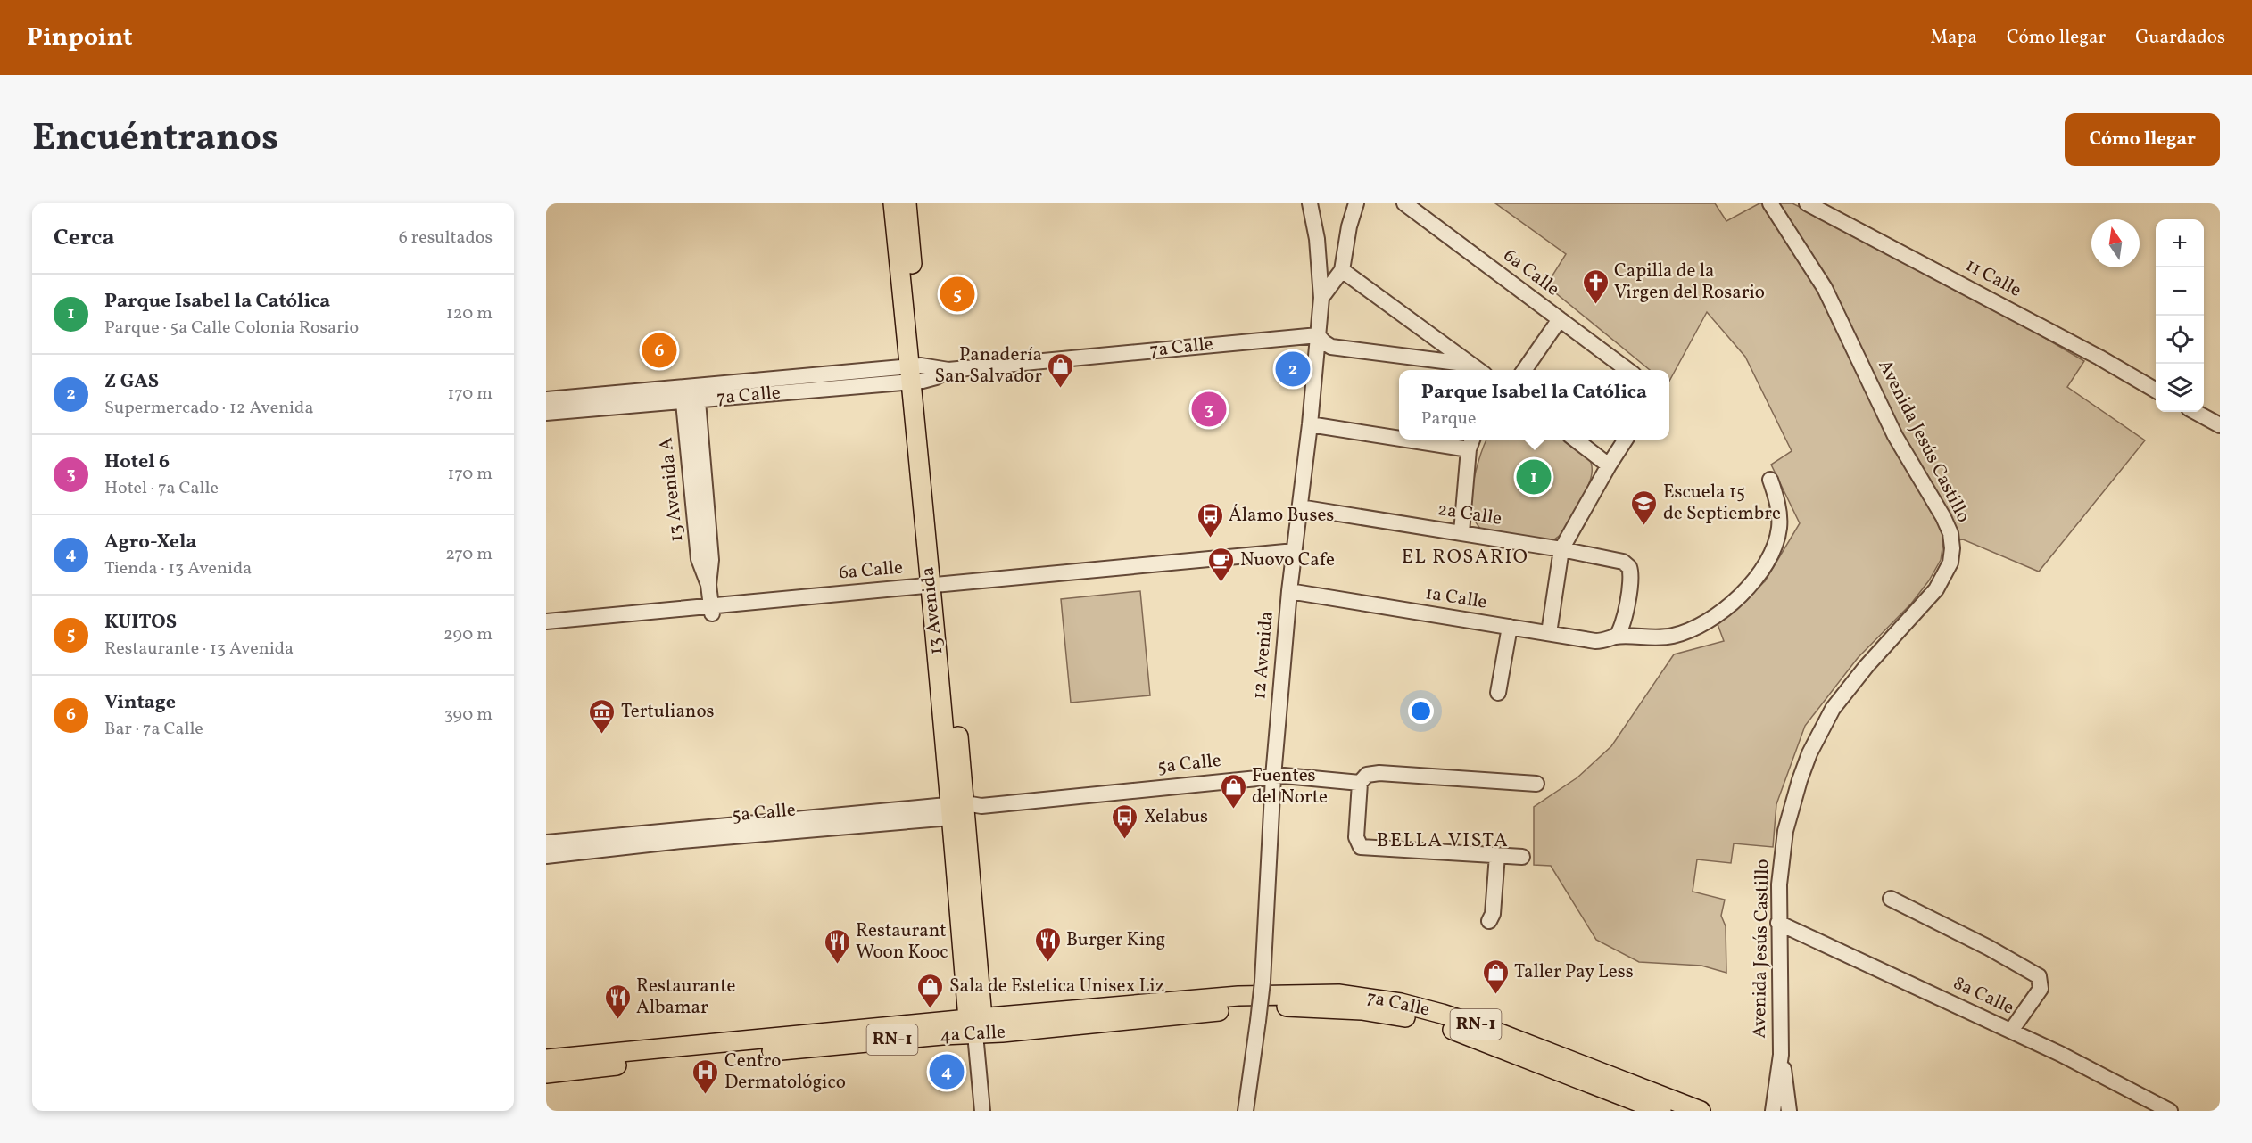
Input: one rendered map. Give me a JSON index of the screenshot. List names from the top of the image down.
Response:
{
  "streets": {
    "main road": [
      "7a Calle",
      "13 Avenida",
      "RN-1",
      "4a Calle"
    ],
    "street": [
      "6a Calle",
      "11 Calle",
      "Avenida Jesús Castillo",
      "13 Avenida A",
      "2a Calle",
      "1a Calle",
      "12 Avenida",
      "5a Calle",
      "8a Calle"
    ]
  },
  "crossings": [
    ["6a Calle", "13 Avenida A"],
    ["6a Calle", "13 Avenida"],
    ["6a Calle", "12 Avenida"],
    ["7a Calle", "13 Avenida A"],
    ["7a Calle", "13 Avenida"],
    ["7a Calle", "12 Avenida"],
    ["7a Calle", "4a Calle"],
    ["Avenida Jesús Castillo", "8a Calle"],
    ["2a Calle", "1a Calle"],
    ["2a Calle", "12 Avenida"],
    ["1a Calle", "12 Avenida"],
    ["13 Avenida", "5a Calle"],
    ["13 Avenida", "4a Calle"],
    ["12 Avenida", "5a Calle"]
  ],
  "districts": ["EL ROSARIO", "BELLA VISTA"],
  "places": {
    "church": ["Capilla de la Virgen del Rosario"],
    "shop": [
      "Panadería San Salvador",
      "Fuentes del Norte",
      "Taller Pay Less",
      "Sala de Estetica Unisex Liz"
    ],
    "school or university": ["Escuela 15 de Septiembre"],
    "bus stop": ["Álamo Buses", "Xelabus"],
    "cafe": ["Nuovo Cafe"],
    "museum": ["Tertulianos"],
    "restaurant": ["Burger King", "Restaurant Woon Kooc", "Restaurante Albamar"],
    "hospital": ["Centro Dermatológico"]
  },
  "north": "top",
  "page": {
    "header": "Pinpoint",
    "nav": ["Mapa", "Cómo llegar", "Guardados"],
    "title": "Encuéntranos",
    "buttons": "Cómo llegar",
    "heading": ["Cerca", "6 resultados"],
    "map_buttons": ["+", "−"],
    "list": [
      {
        "mark": "1",
        "name": "Parque Isabel la Católica",
        "note": "Parque · 5a Calle Colonia Rosario",
        "value": "120 m"
      },
      {
        "mark": "2",
        "name": "Z GAS",
        "note": "Supermercado · 12 Avenida",
        "value": "170 m"
      },
      {
        "mark": "3",
        "name": "Hotel 6",
        "note": "Hotel · 7a Calle",
        "value": "170 m"
      },
      {
        "mark": "4",
        "name": "Agro-Xela",
        "note": "Tienda · 13 Avenida",
        "value": "270 m"
      },
      {
        "mark": "5",
        "name": "KUITOS",
        "note": "Restaurante · 13 Avenida",
        "value": "290 m"
      },
      {
        "mark": "6",
        "name": "Vintage",
        "note": "Bar · 7a Calle",
        "value": "390 m"
      }
    ],
    "pins": [
      "5",
      "6",
      "2",
      "3",
      "1",
      "4"
    ],
    "popup": ["Parque Isabel la Católica", "Parque"]
  }
}
